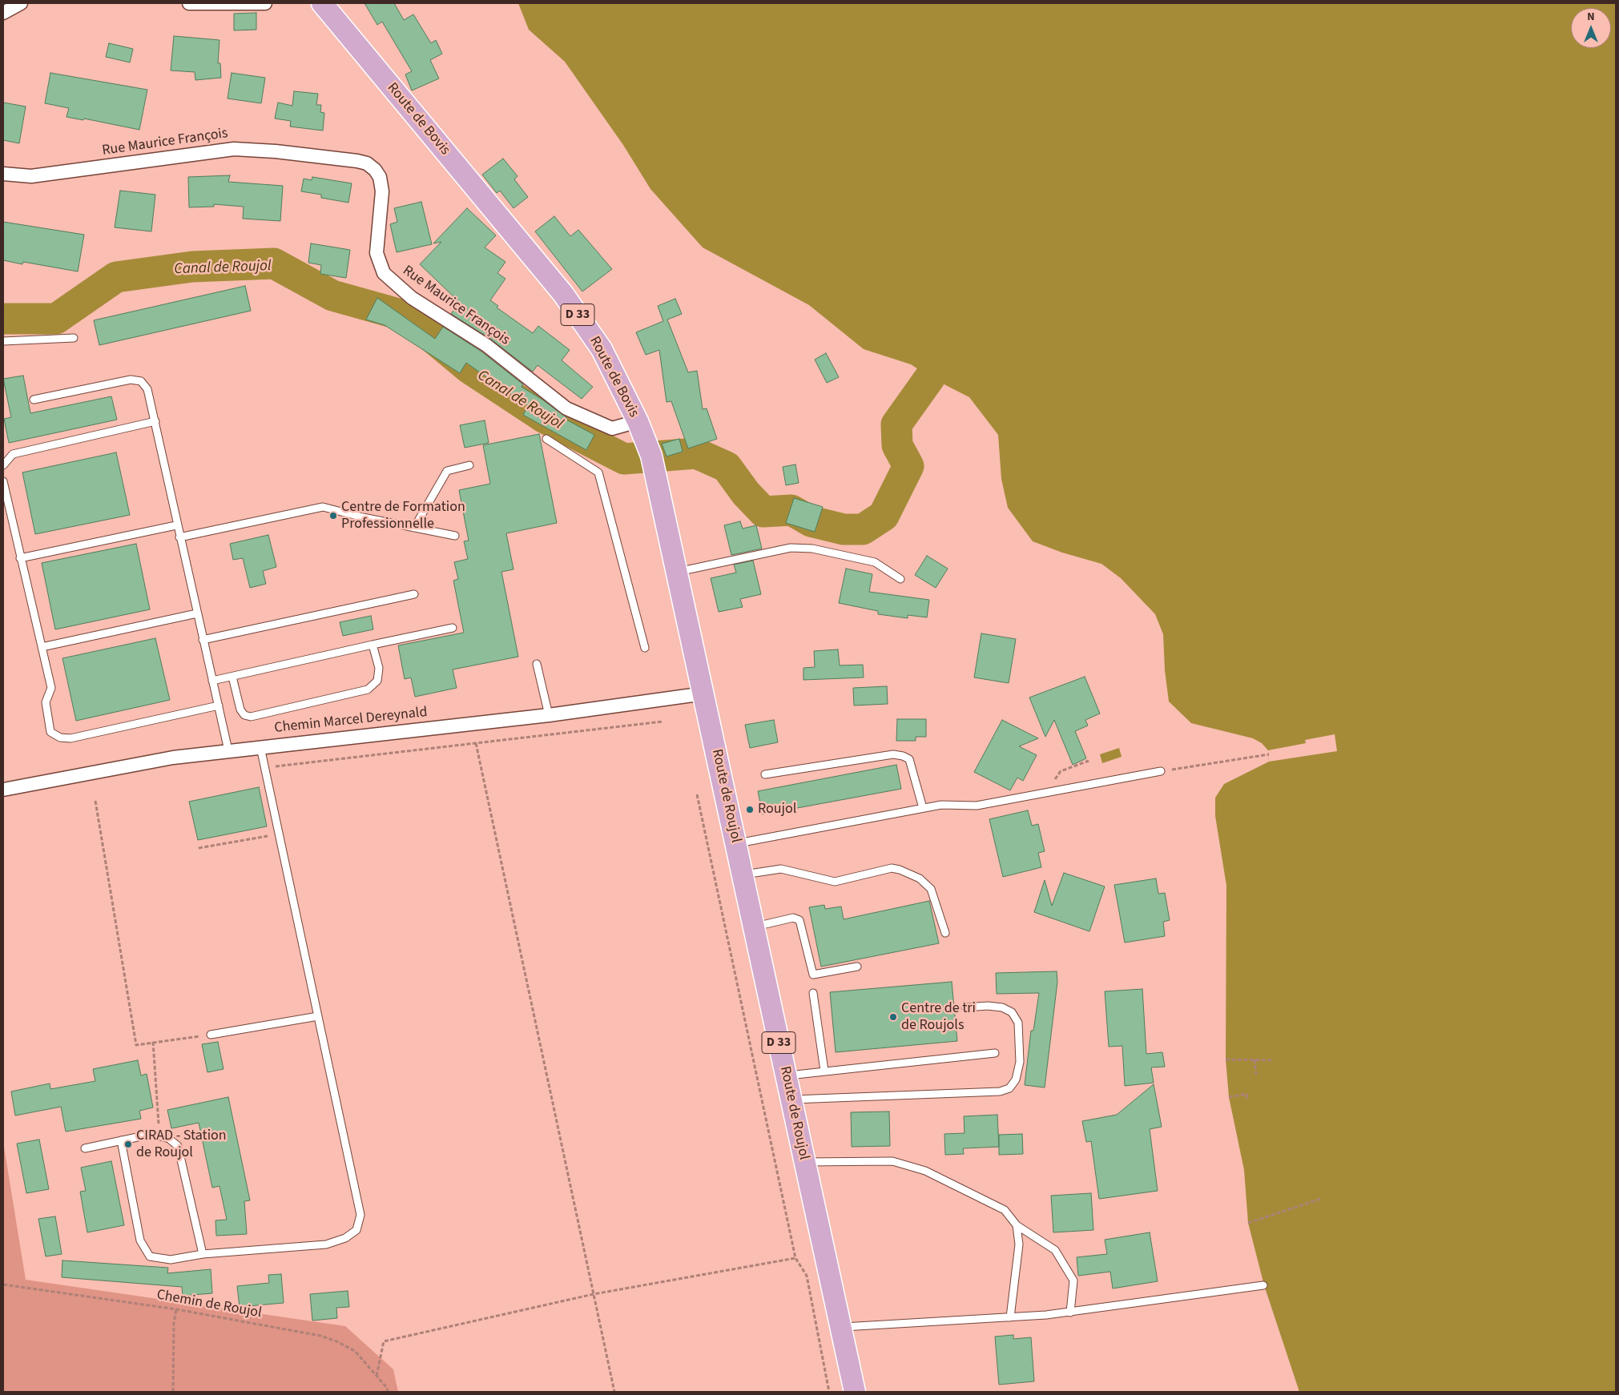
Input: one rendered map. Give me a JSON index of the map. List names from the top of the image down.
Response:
{
  "streets": {
    "main road": ["Route de Bovis", "D 33", "Route de Roujol"],
    "street": ["Rue Maurice François", "Chemin Marcel Dereynald"],
    "path": ["Chemin de Roujol"]
  },
  "crossings": [
    ["Route de Bovis", "Rue Maurice François"],
    ["Route de Bovis", "Chemin Marcel Dereynald"],
    ["Route de Bovis", "Route de Roujol"],
    ["Chemin Marcel Dereynald", "Route de Roujol"]
  ],
  "water": ["Canal de Roujol"],
  "places": [
    "Centre de Formation Professionnelle",
    "Roujol",
    "Centre de tri de Roujols",
    "CIRAD - Station de Roujol"
  ],
  "north": "top"
}
